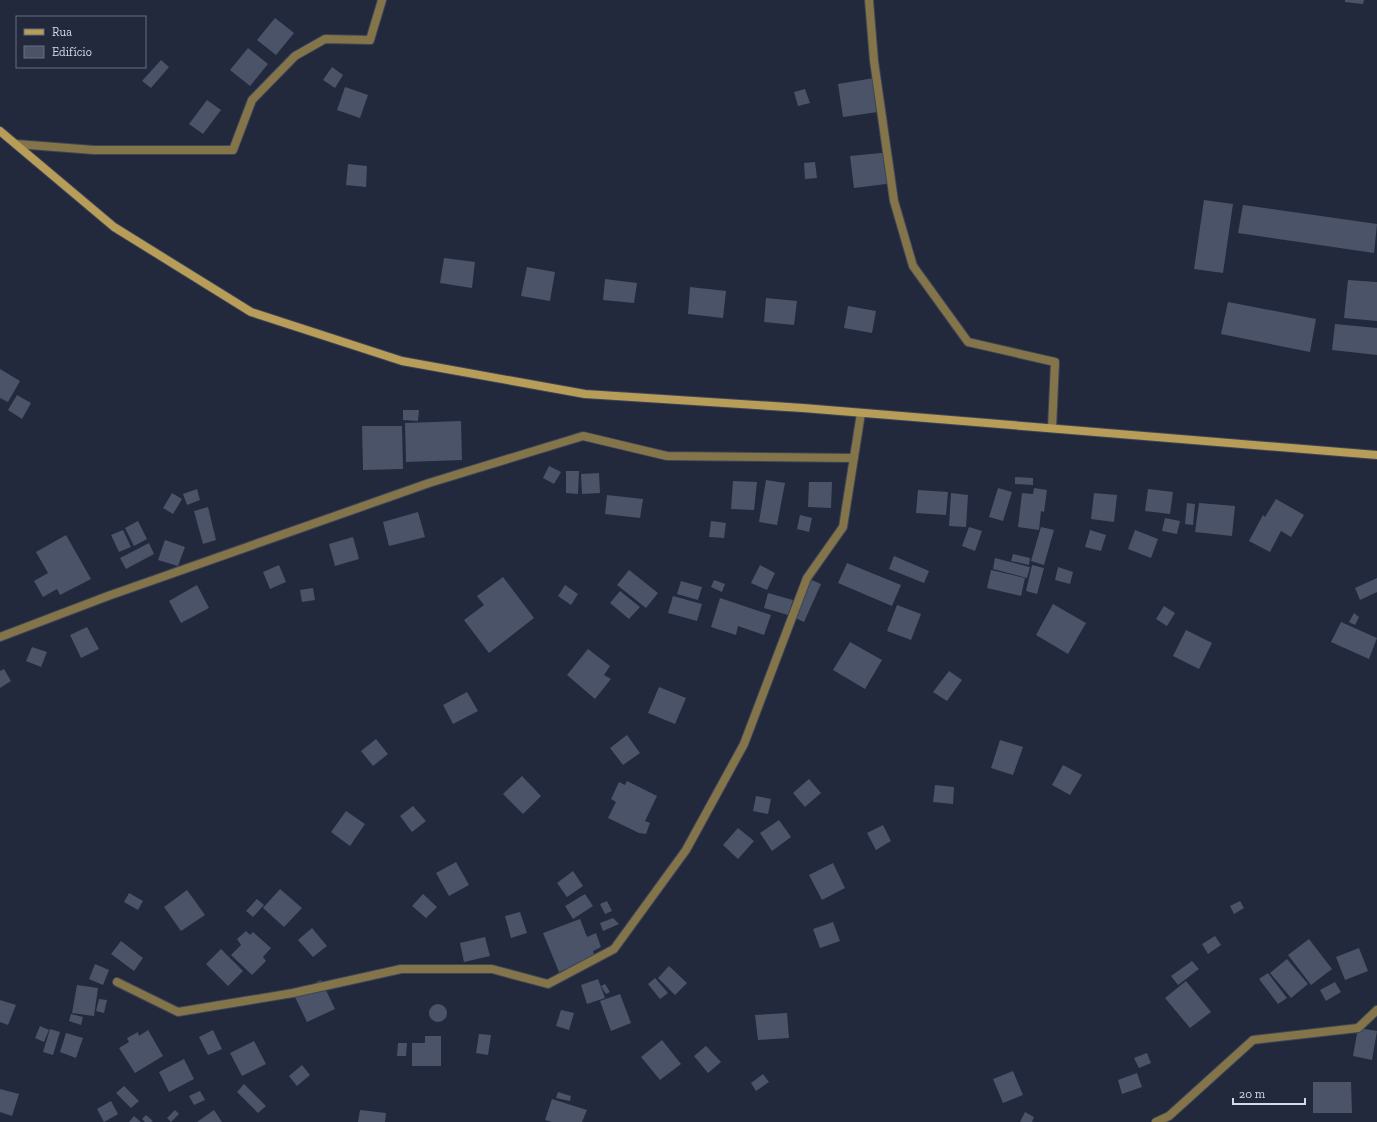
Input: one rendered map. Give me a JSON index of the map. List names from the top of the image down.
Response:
{
  "legend": ["Rua", "Edifício"],
  "scale_bar": "20 m"
}
